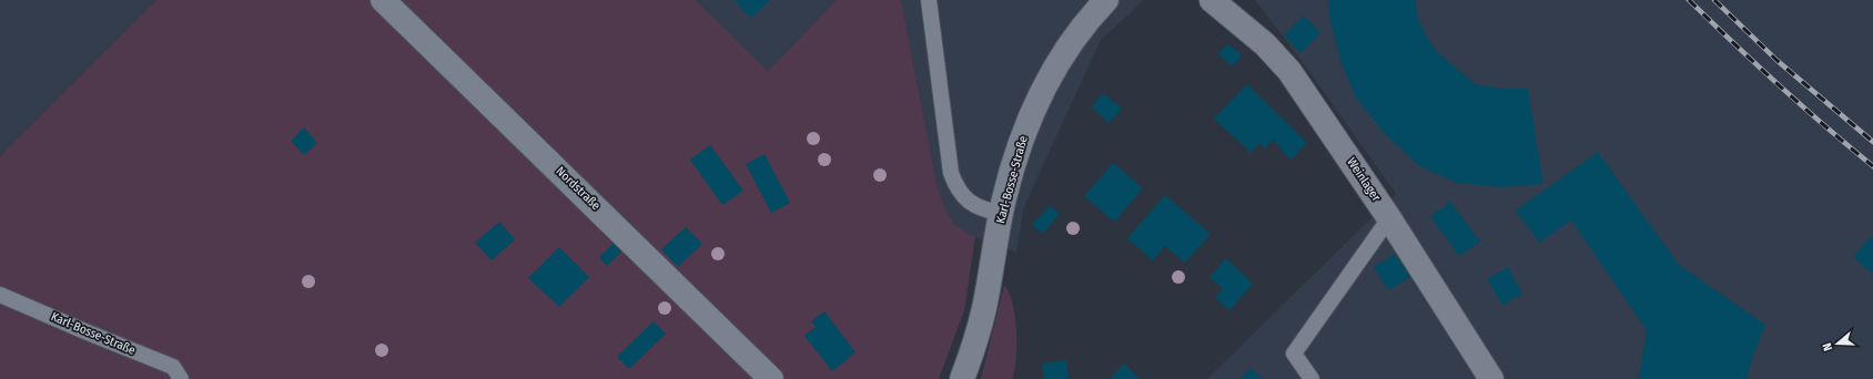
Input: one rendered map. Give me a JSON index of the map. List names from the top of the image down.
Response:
{
  "streets": {
    "street": ["Karl-Bosse-Straße", "Weinlager", "Nordstraße"]
  },
  "north": "left"
}
